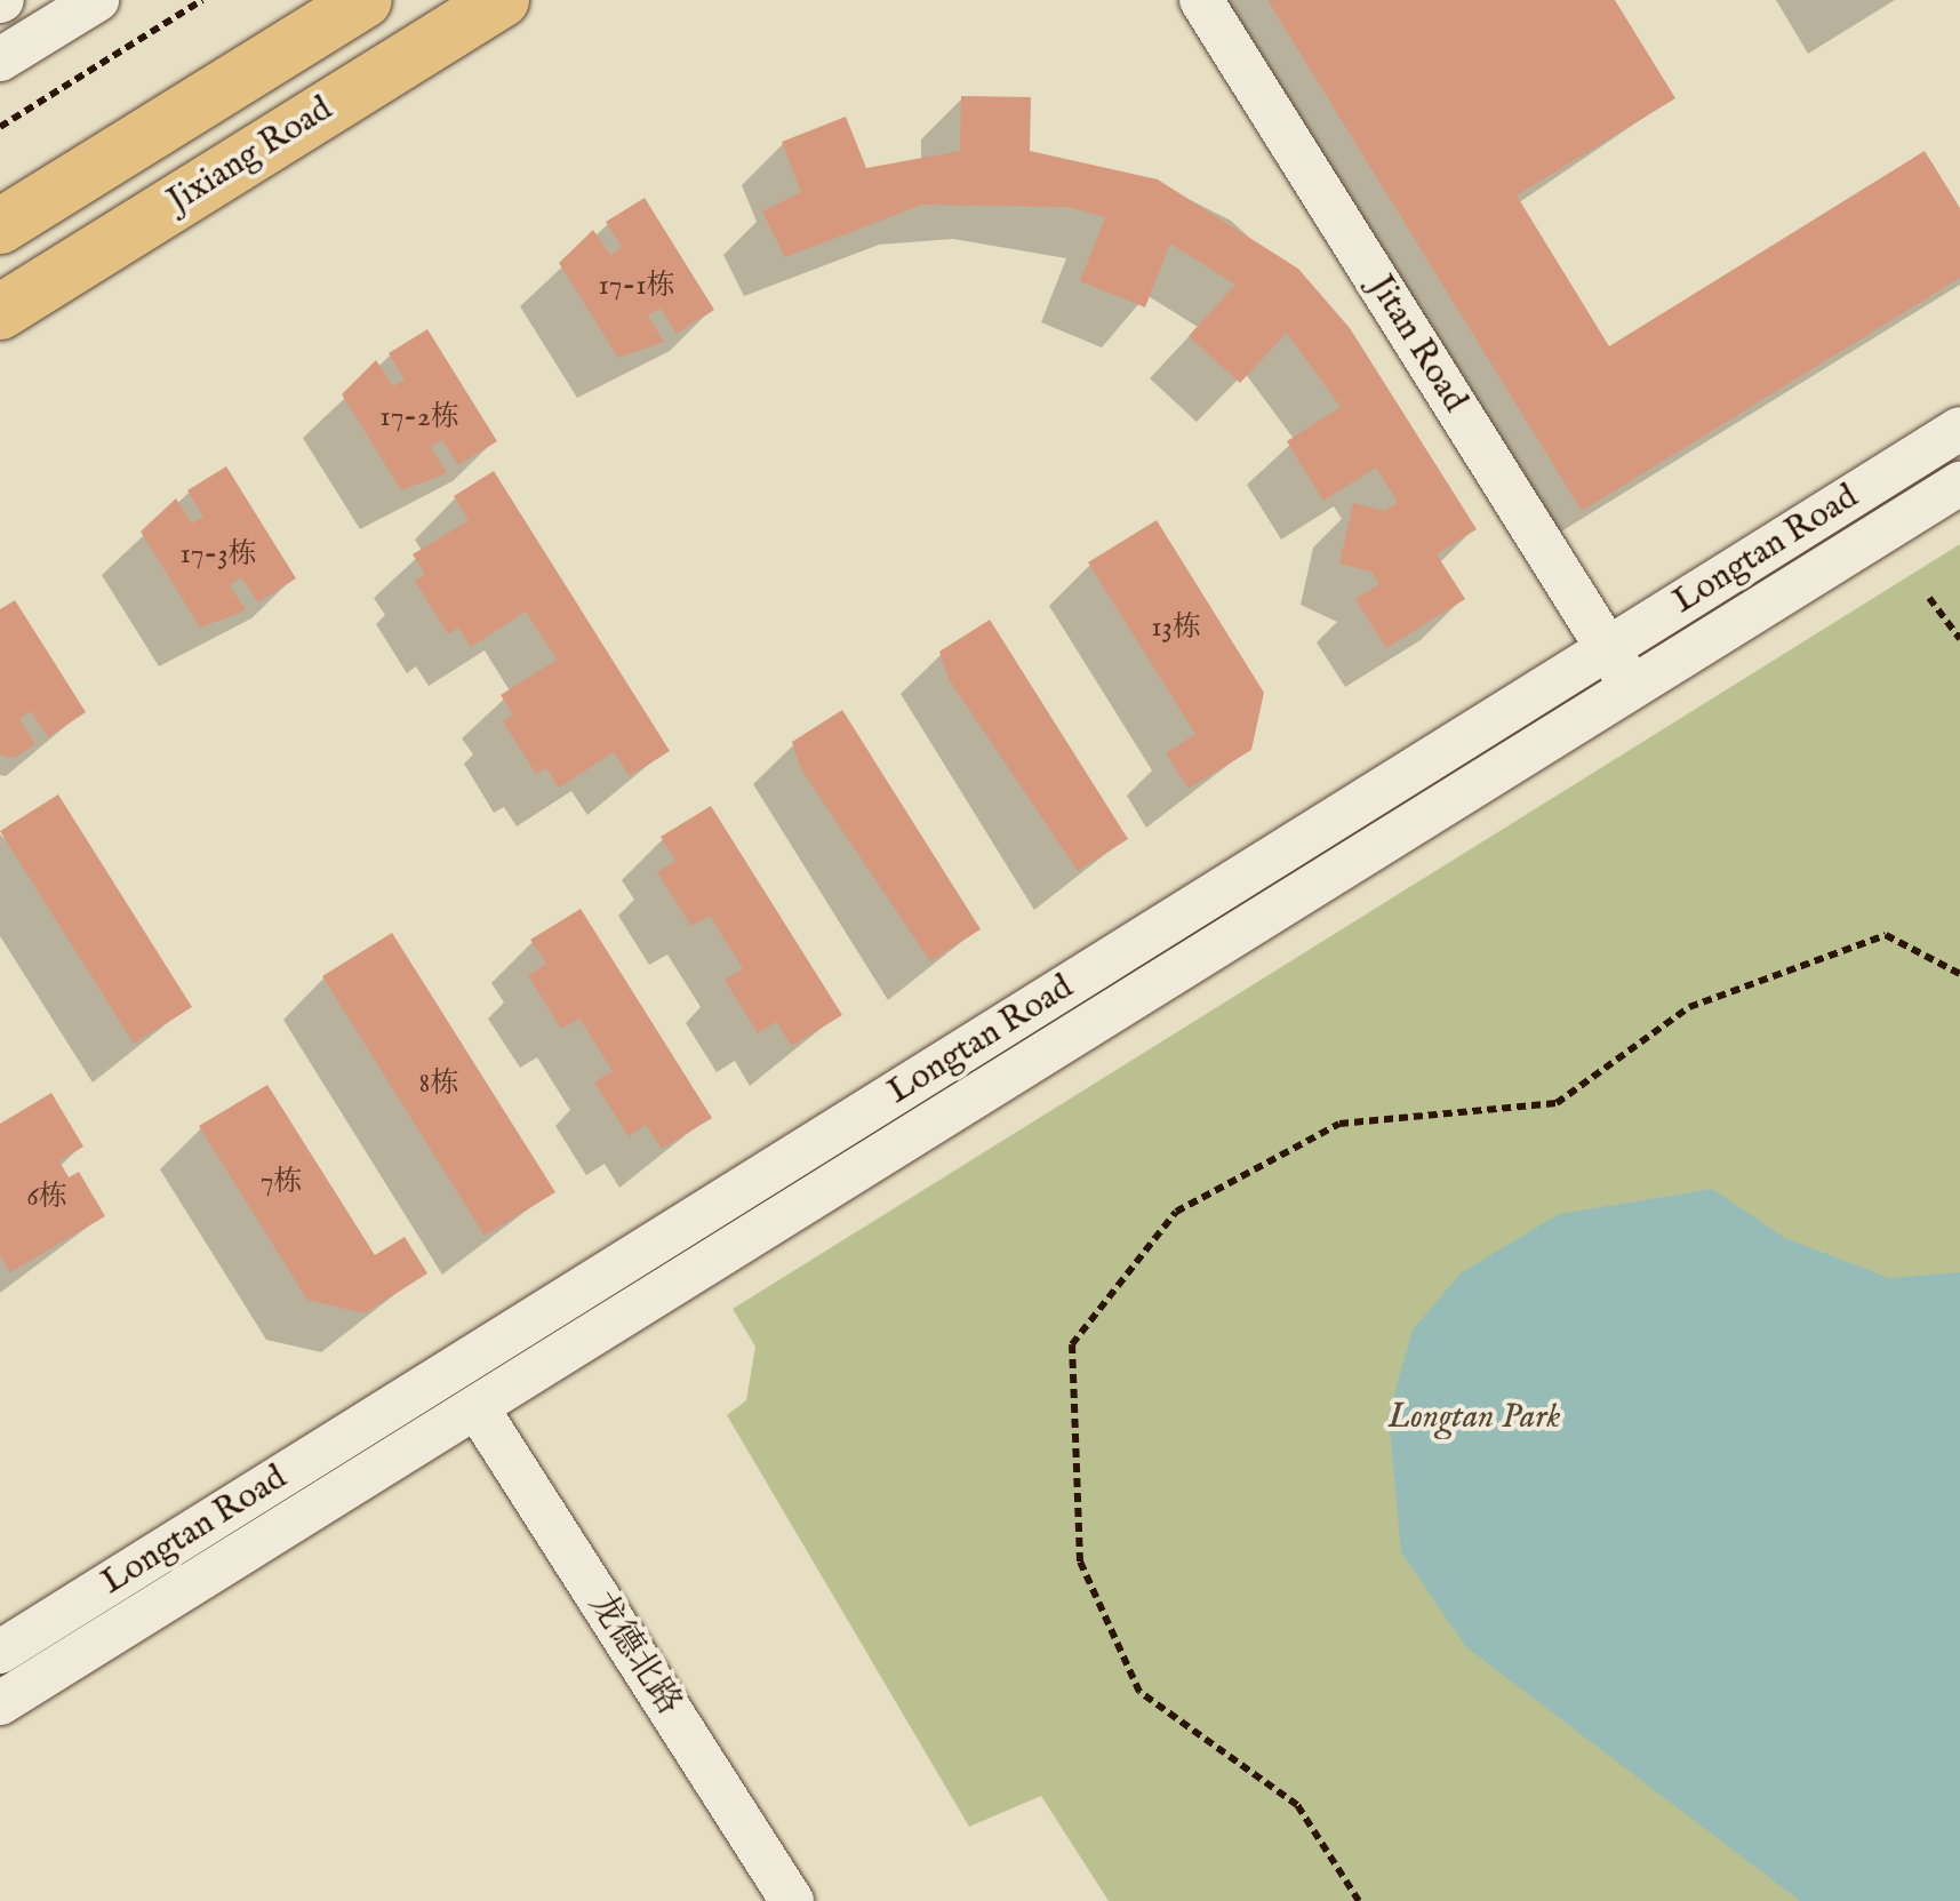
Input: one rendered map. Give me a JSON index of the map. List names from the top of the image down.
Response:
{
  "streets": {
    "main road": ["Jixiang Road"],
    "street": ["Jitan Road", "Longtan Road", "龙德北路"]
  },
  "crossings": [
    ["Jitan Road", "Longtan Road"],
    ["Longtan Road", "龙德北路"]
  ],
  "parks": ["Longtan Park"],
  "house_numbers": [
    "17-1栋",
    "17-2栋",
    "17-3栋",
    "13栋",
    "8栋",
    "7栋",
    "6栋"
  ]
}
